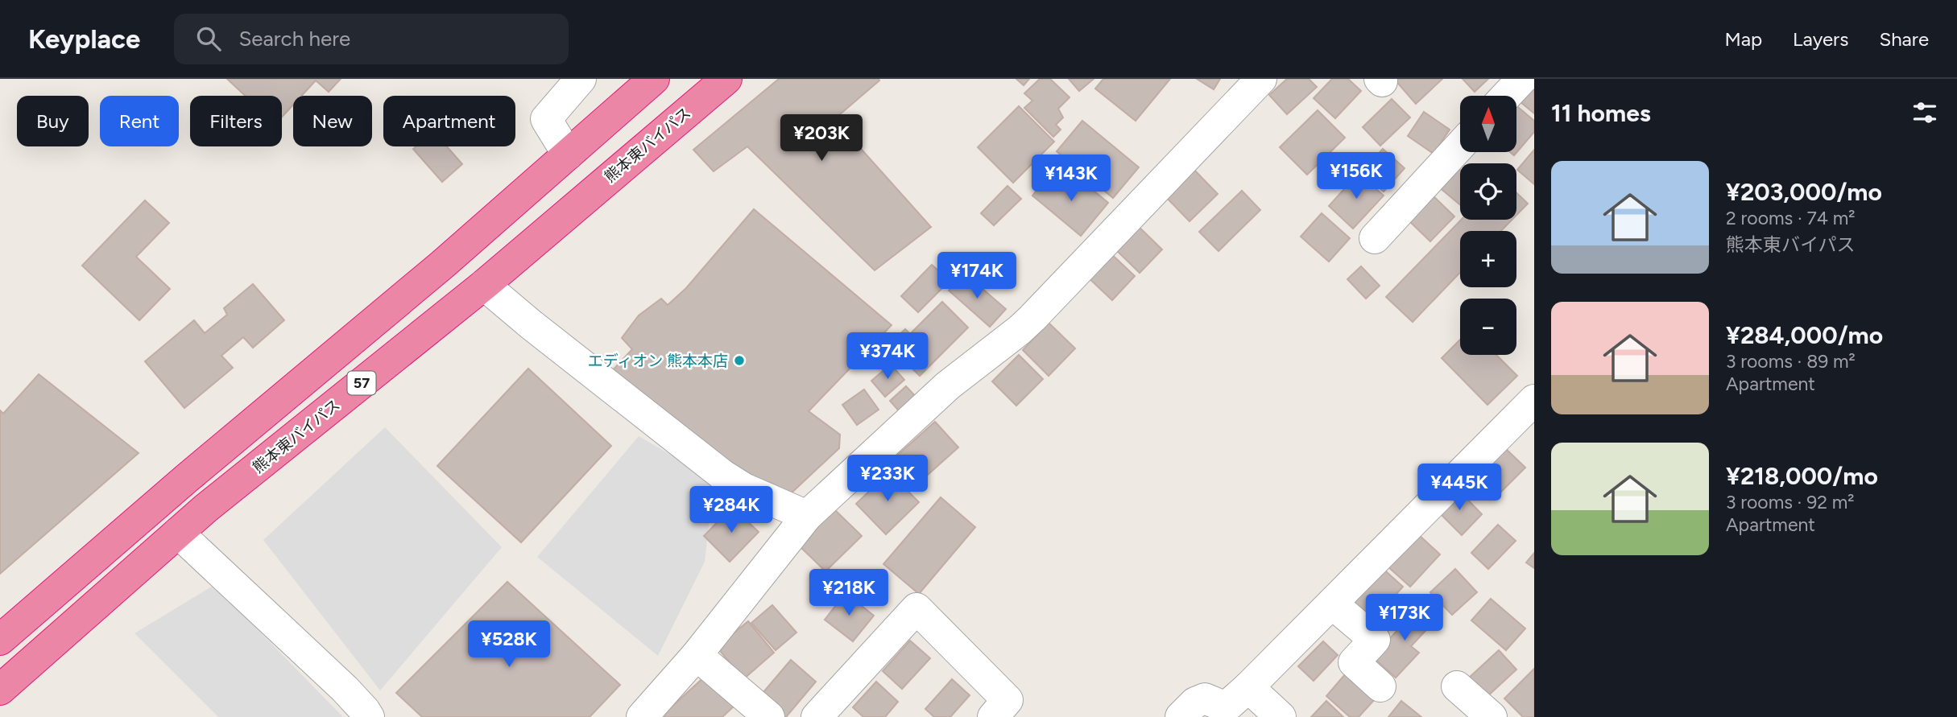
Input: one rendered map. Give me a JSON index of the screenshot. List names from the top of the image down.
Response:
{
  "streets": {
    "highway": ["熊本東バイパス", "57"]
  },
  "places": ["エディオン 熊本本店"],
  "north": "top",
  "page": {
    "header": "Keyplace",
    "search": "Search here",
    "nav": ["Map", "Layers", "Share"],
    "heading": "11 homes",
    "map_buttons": ["+", "−"],
    "chip": [
      "Buy",
      "Rent",
      "Filters",
      "New",
      "Apartment"
    ],
    "price": [
      "¥203K",
      "¥156K",
      "¥143K",
      "¥174K",
      "¥374K",
      "¥233K",
      "¥445K",
      "¥284K",
      "¥218K",
      "¥173K",
      "¥528K"
    ],
    "list": [
      {
        "name": "¥203,000/mo",
        "note": "2 rooms · 74 m² · 熊本東バイパス"
      },
      {
        "name": "¥284,000/mo",
        "note": "3 rooms · 89 m² · Apartment"
      },
      {
        "name": "¥218,000/mo",
        "note": "3 rooms · 92 m² · Apartment"
      }
    ]
  }
}
